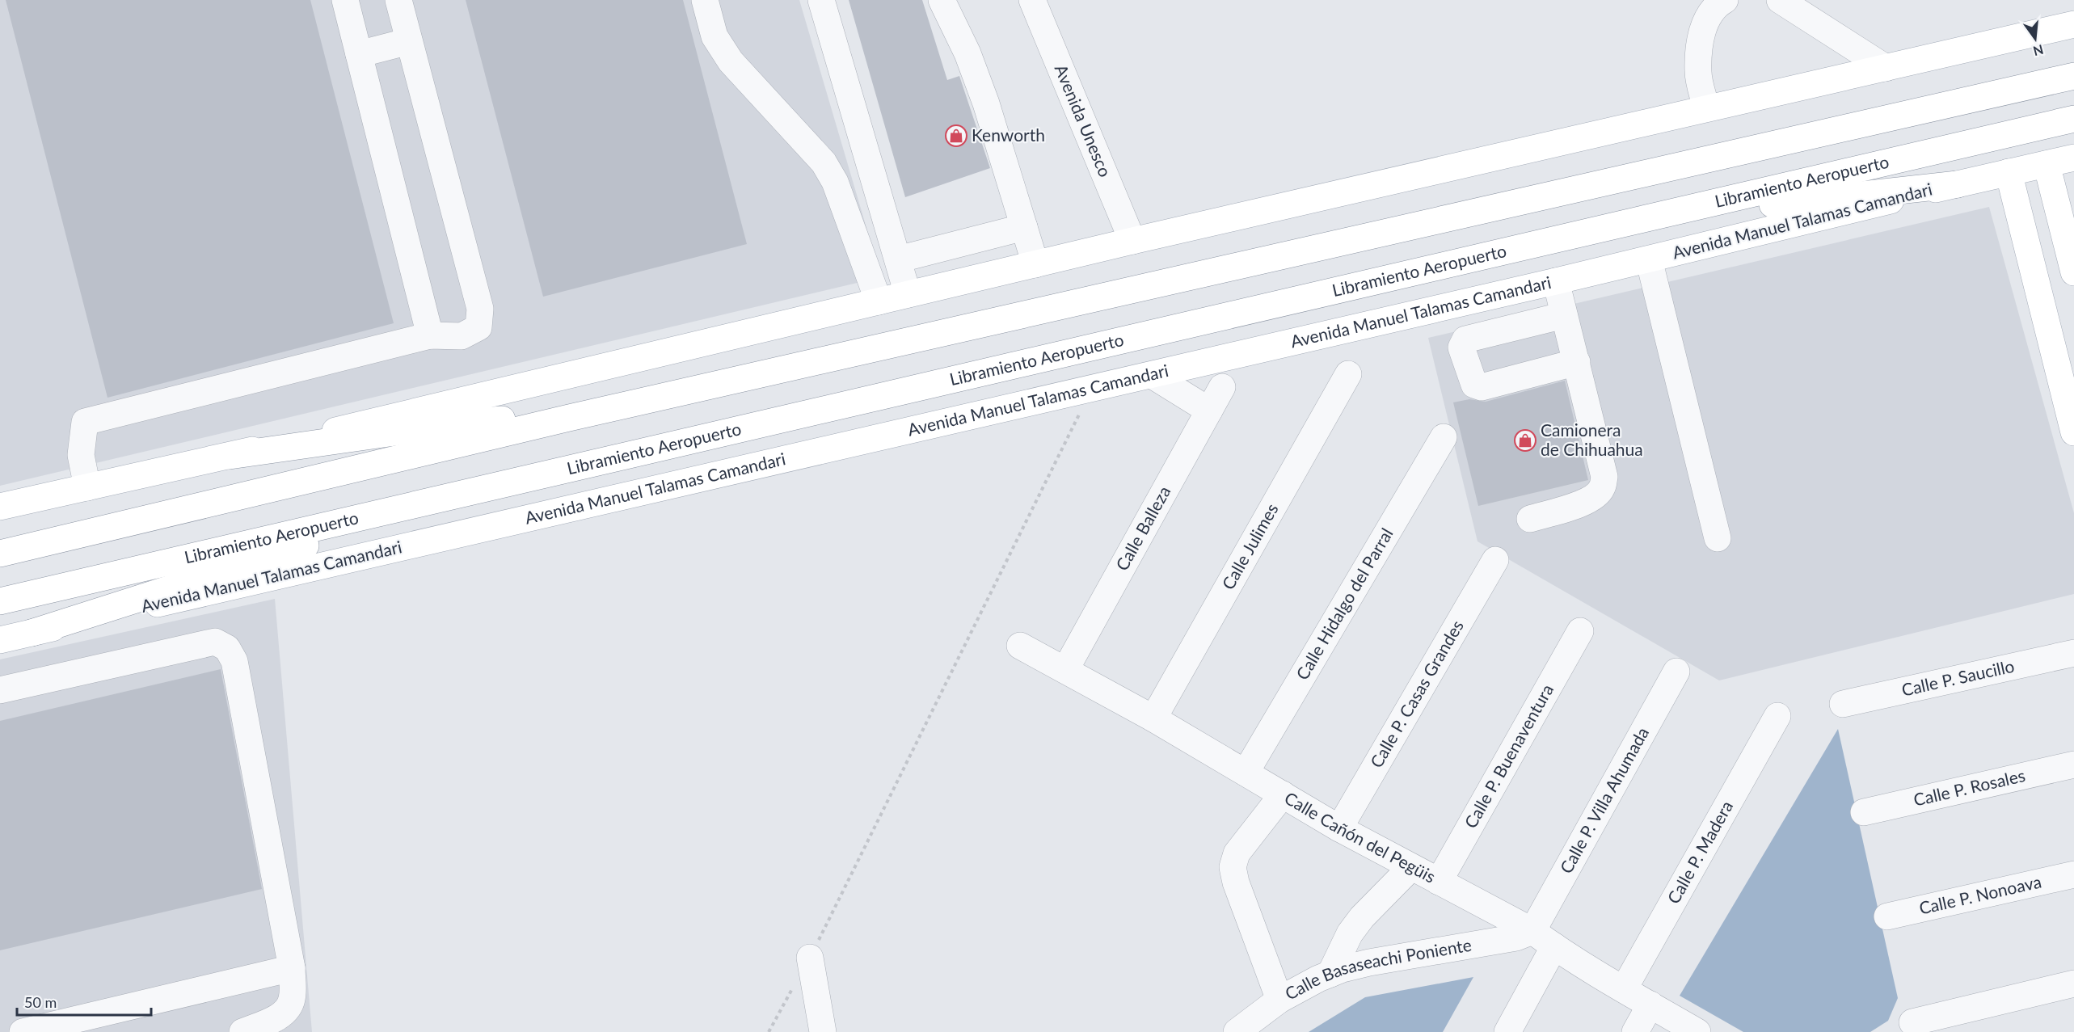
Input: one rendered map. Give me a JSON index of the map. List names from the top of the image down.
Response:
{
  "streets": {
    "main road": ["Libramiento Aeropuerto", "Avenida Manuel Talamas Camandari"],
    "street": [
      "Avenida Unesco",
      "Calle Balleza",
      "Calle Julimes",
      "Calle Hidalgo del Parral",
      "Calle P. Saucillo",
      "Calle P. Casas Grandes",
      "Calle P. Buenaventura",
      "Calle P. Rosales",
      "Calle P. Villa Ahumada",
      "Calle Cañón del Pegüis",
      "Calle P. Madera",
      "Calle P. Nonoava",
      "Calle Basaseachi Poniente"
    ]
  },
  "crossings": [
    ["Calle Balleza", "Calle Cañón del Pegüis"],
    ["Calle Julimes", "Calle Cañón del Pegüis"],
    ["Calle Hidalgo del Parral", "Calle Cañón del Pegüis"],
    ["Calle P. Casas Grandes", "Calle Cañón del Pegüis"],
    ["Calle P. Buenaventura", "Calle Cañón del Pegüis"],
    ["Calle P. Villa Ahumada", "Calle Cañón del Pegüis"],
    ["Calle P. Villa Ahumada", "Calle Basaseachi Poniente"],
    ["Calle Cañón del Pegüis", "Calle P. Madera"],
    ["Calle Cañón del Pegüis", "Calle Basaseachi Poniente"]
  ],
  "places": {
    "shop": ["Kenworth", "Camionera de Chihuahua"]
  },
  "scale_bar": "50 m",
  "north": "bottom"
}
